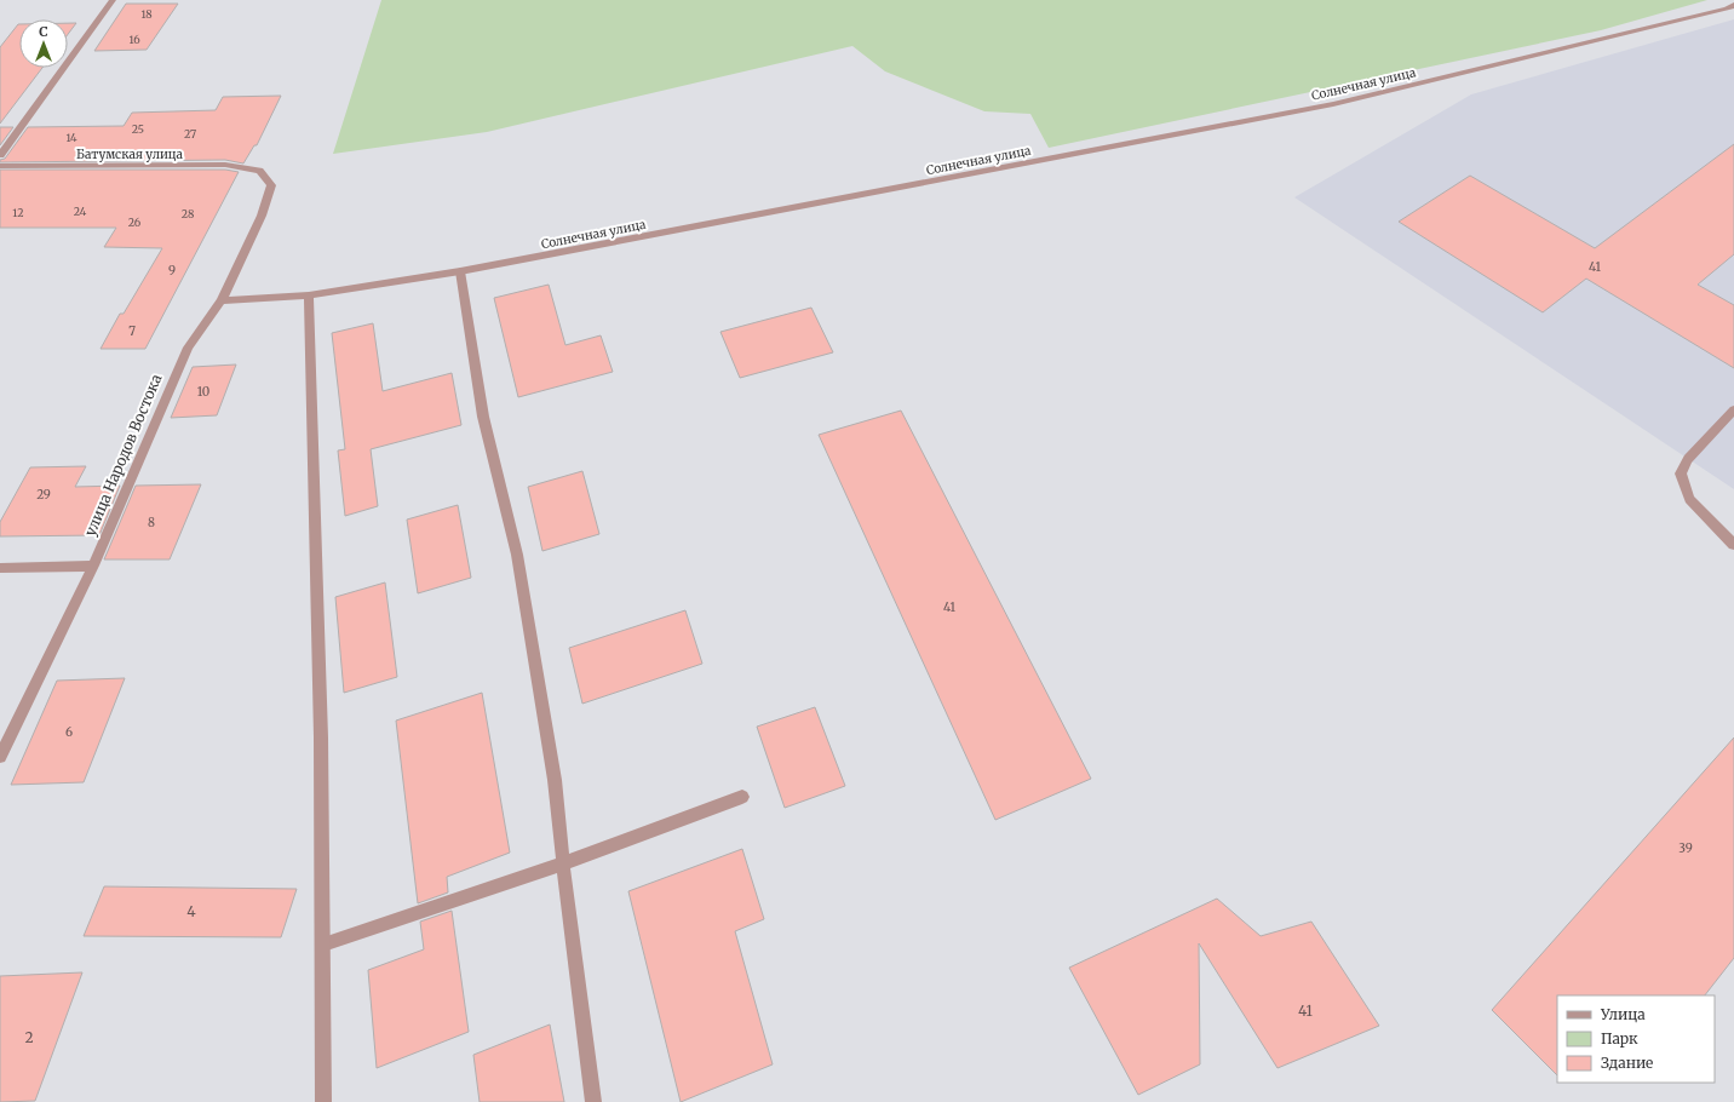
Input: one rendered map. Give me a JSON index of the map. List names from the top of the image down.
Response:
{
  "streets": {
    "street": ["Солнечная улица", "Батумская улица", "улица Народов Востока"]
  },
  "crossings": [
    ["Солнечная улица", "улица Народов Востока"],
    ["Батумская улица", "улица Народов Востока"]
  ],
  "house_numbers": [
    "18",
    "16",
    "25",
    "27",
    "14",
    "24",
    "12",
    "28",
    "26",
    "41",
    "9",
    "7",
    "10",
    "29",
    "8",
    "41",
    "6",
    "39",
    "4",
    "41",
    "2"
  ],
  "legend": ["Улица", "Парк", "Здание"],
  "north": "top"
}
